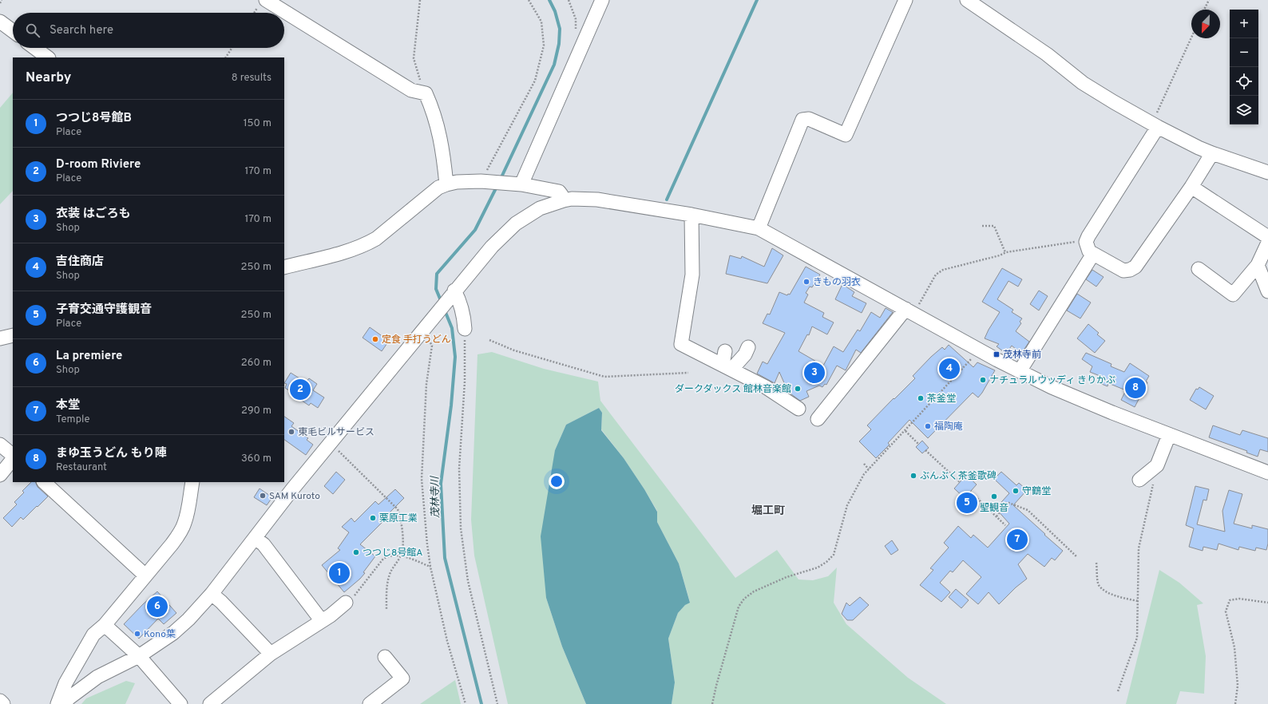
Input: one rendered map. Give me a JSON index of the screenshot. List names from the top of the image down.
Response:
{
  "districts": ["堀工町"],
  "water": ["茂林寺川"],
  "places": {
    "other": [
      "きもの羽衣",
      "定食 手打うどん",
      "ナチュラルウッディ きりかぶ",
      "ダークダックス 館林音楽館",
      "茶釜堂",
      "福陶庵",
      "東毛ビルサービス",
      "ぶんぶく茶釜歌碑",
      "守鶴堂",
      "SAM Kuroto",
      "聖観音",
      "栗原工業",
      "つつじ8号館A",
      "Kono葉"
    ],
    "transit": ["茂林寺前"]
  },
  "north": "bottom left",
  "page": {
    "map_buttons": ["+", "−"],
    "search": "Search here",
    "heading": ["Nearby", "8 results"],
    "list": [
      {
        "mark": "1",
        "name": "つつじ8号館B",
        "note": "Place",
        "value": "150 m"
      },
      {
        "mark": "2",
        "name": "D-room Riviere",
        "note": "Place",
        "value": "170 m"
      },
      {
        "mark": "3",
        "name": "衣装 はごろも",
        "note": "Shop",
        "value": "170 m"
      },
      {
        "mark": "4",
        "name": "吉住商店",
        "note": "Shop",
        "value": "250 m"
      },
      {
        "mark": "5",
        "name": "子育交通守護観音",
        "note": "Place",
        "value": "250 m"
      },
      {
        "mark": "6",
        "name": "La premiere",
        "note": "Shop",
        "value": "260 m"
      },
      {
        "mark": "7",
        "name": "本堂",
        "note": "Temple",
        "value": "290 m"
      },
      {
        "mark": "8",
        "name": "まゆ玉うどん もり陣",
        "note": "Restaurant",
        "value": "360 m"
      }
    ],
    "pins": [
      "4",
      "3",
      "8",
      "2",
      "5",
      "7",
      "1",
      "6"
    ]
  }
}
